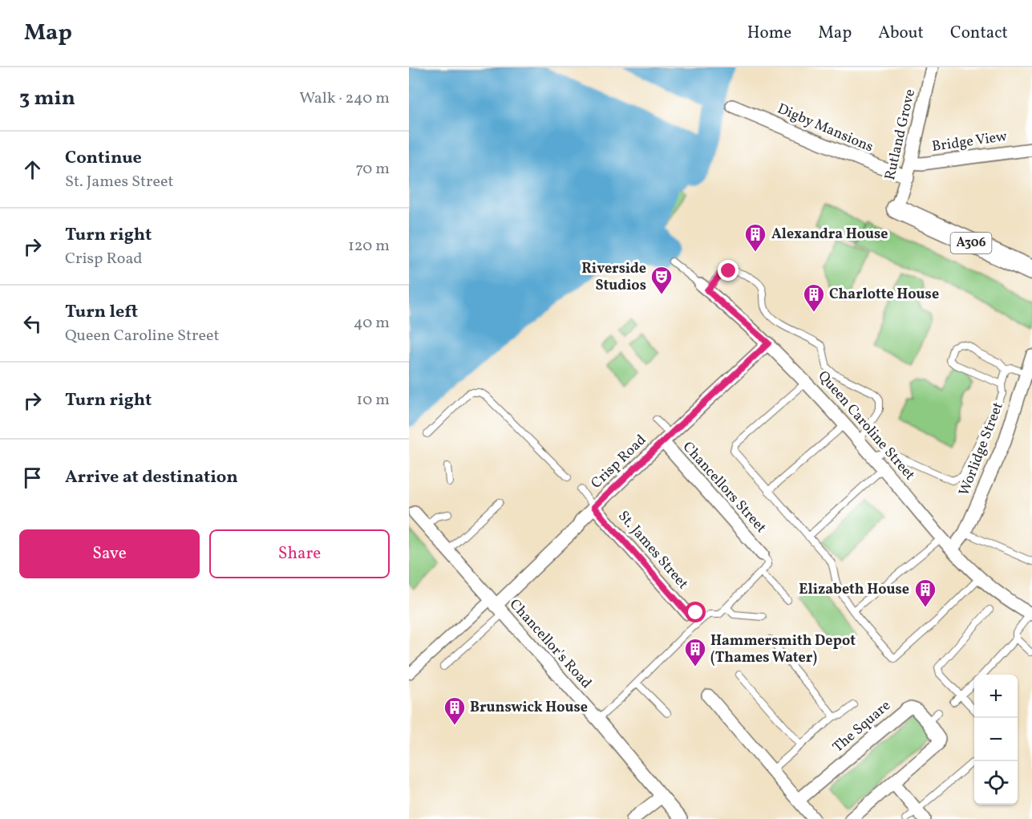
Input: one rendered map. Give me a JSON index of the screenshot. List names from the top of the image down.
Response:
{
  "streets": {
    "main road": ["A306"],
    "street": [
      "Digby Mansions",
      "Rutland Grove",
      "Bridge View",
      "Queen Caroline Street",
      "Worlidge Street",
      "Crisp Road",
      "Chancellors Street",
      "St. James Street",
      "Chancellor's Road",
      "The Square"
    ]
  },
  "crossings": [
    ["Digby Mansions", "Rutland Grove"],
    ["Rutland Grove", "Bridge View"],
    ["Rutland Grove", "A306"],
    ["Queen Caroline Street", "Worlidge Street"],
    ["Queen Caroline Street", "Crisp Road"],
    ["Crisp Road", "Chancellors Street"],
    ["Crisp Road", "St. James Street"],
    ["Crisp Road", "Chancellor's Road"]
  ],
  "places": {
    "building": [
      "Alexandra House",
      "Charlotte House",
      "Elizabeth House",
      "Hammersmith Depot (Thames Water)",
      "Brunswick House"
    ],
    "theatre": ["Riverside Studios"]
  },
  "page": {
    "header": "Map",
    "nav": [
      "Home",
      "Map",
      "About",
      "Contact"
    ],
    "heading": ["3 min", "Walk · 240 m"],
    "list": [
      ["Continue", "St. James Street", "70 m"],
      ["Turn right", "Crisp Road", "120 m"],
      ["Turn left", "Queen Caroline Street", "40 m"],
      ["Turn right", "10 m"],
      "Arrive at destination"
    ],
    "buttons": ["Save", "Share"],
    "map_buttons": ["+", "−"]
  }
}
